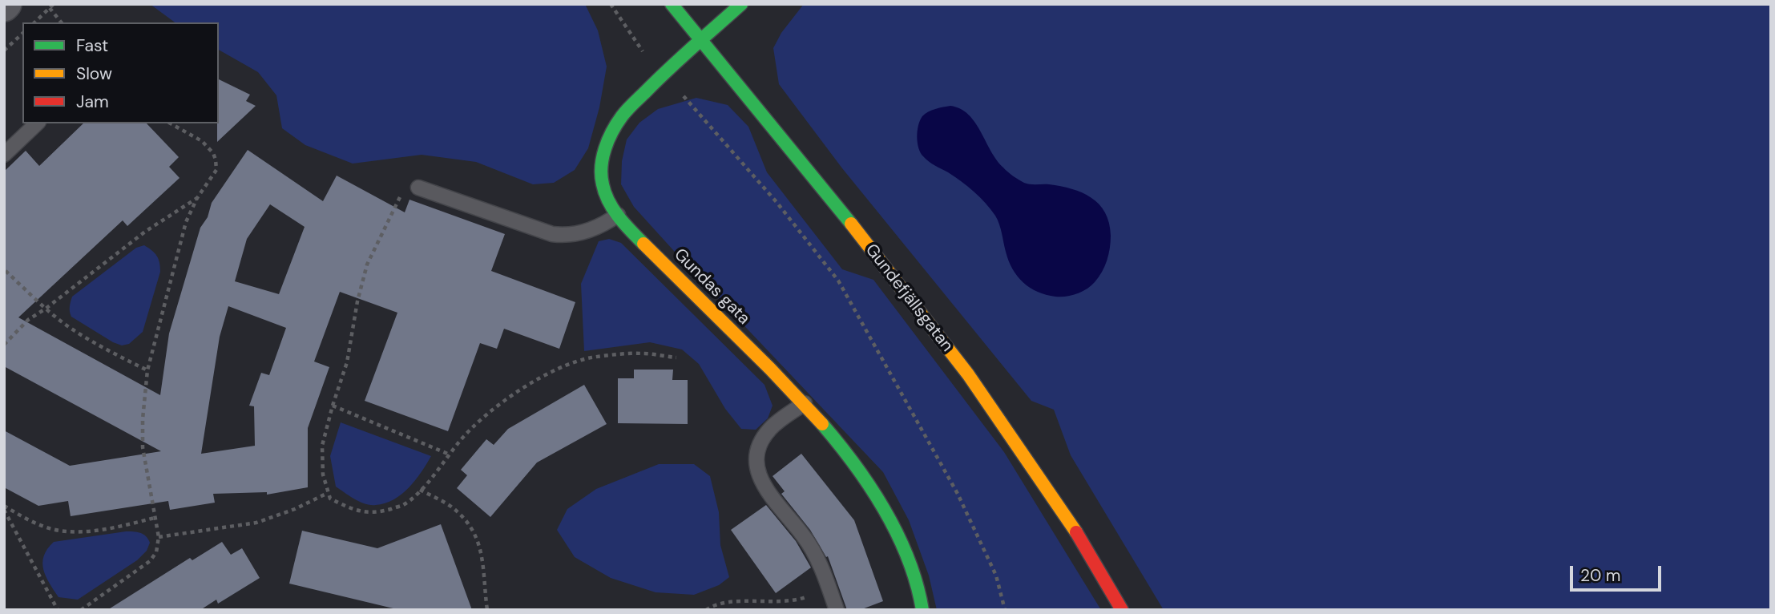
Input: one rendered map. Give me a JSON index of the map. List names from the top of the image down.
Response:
{
  "streets": {
    "street": ["Gundas gata", "Gundefjällsgatan"]
  },
  "crossings": [
    ["Gundas gata", "Gundefjällsgatan"]
  ],
  "legend": ["Fast", "Slow", "Jam"],
  "scale_bar": "20 m"
}
